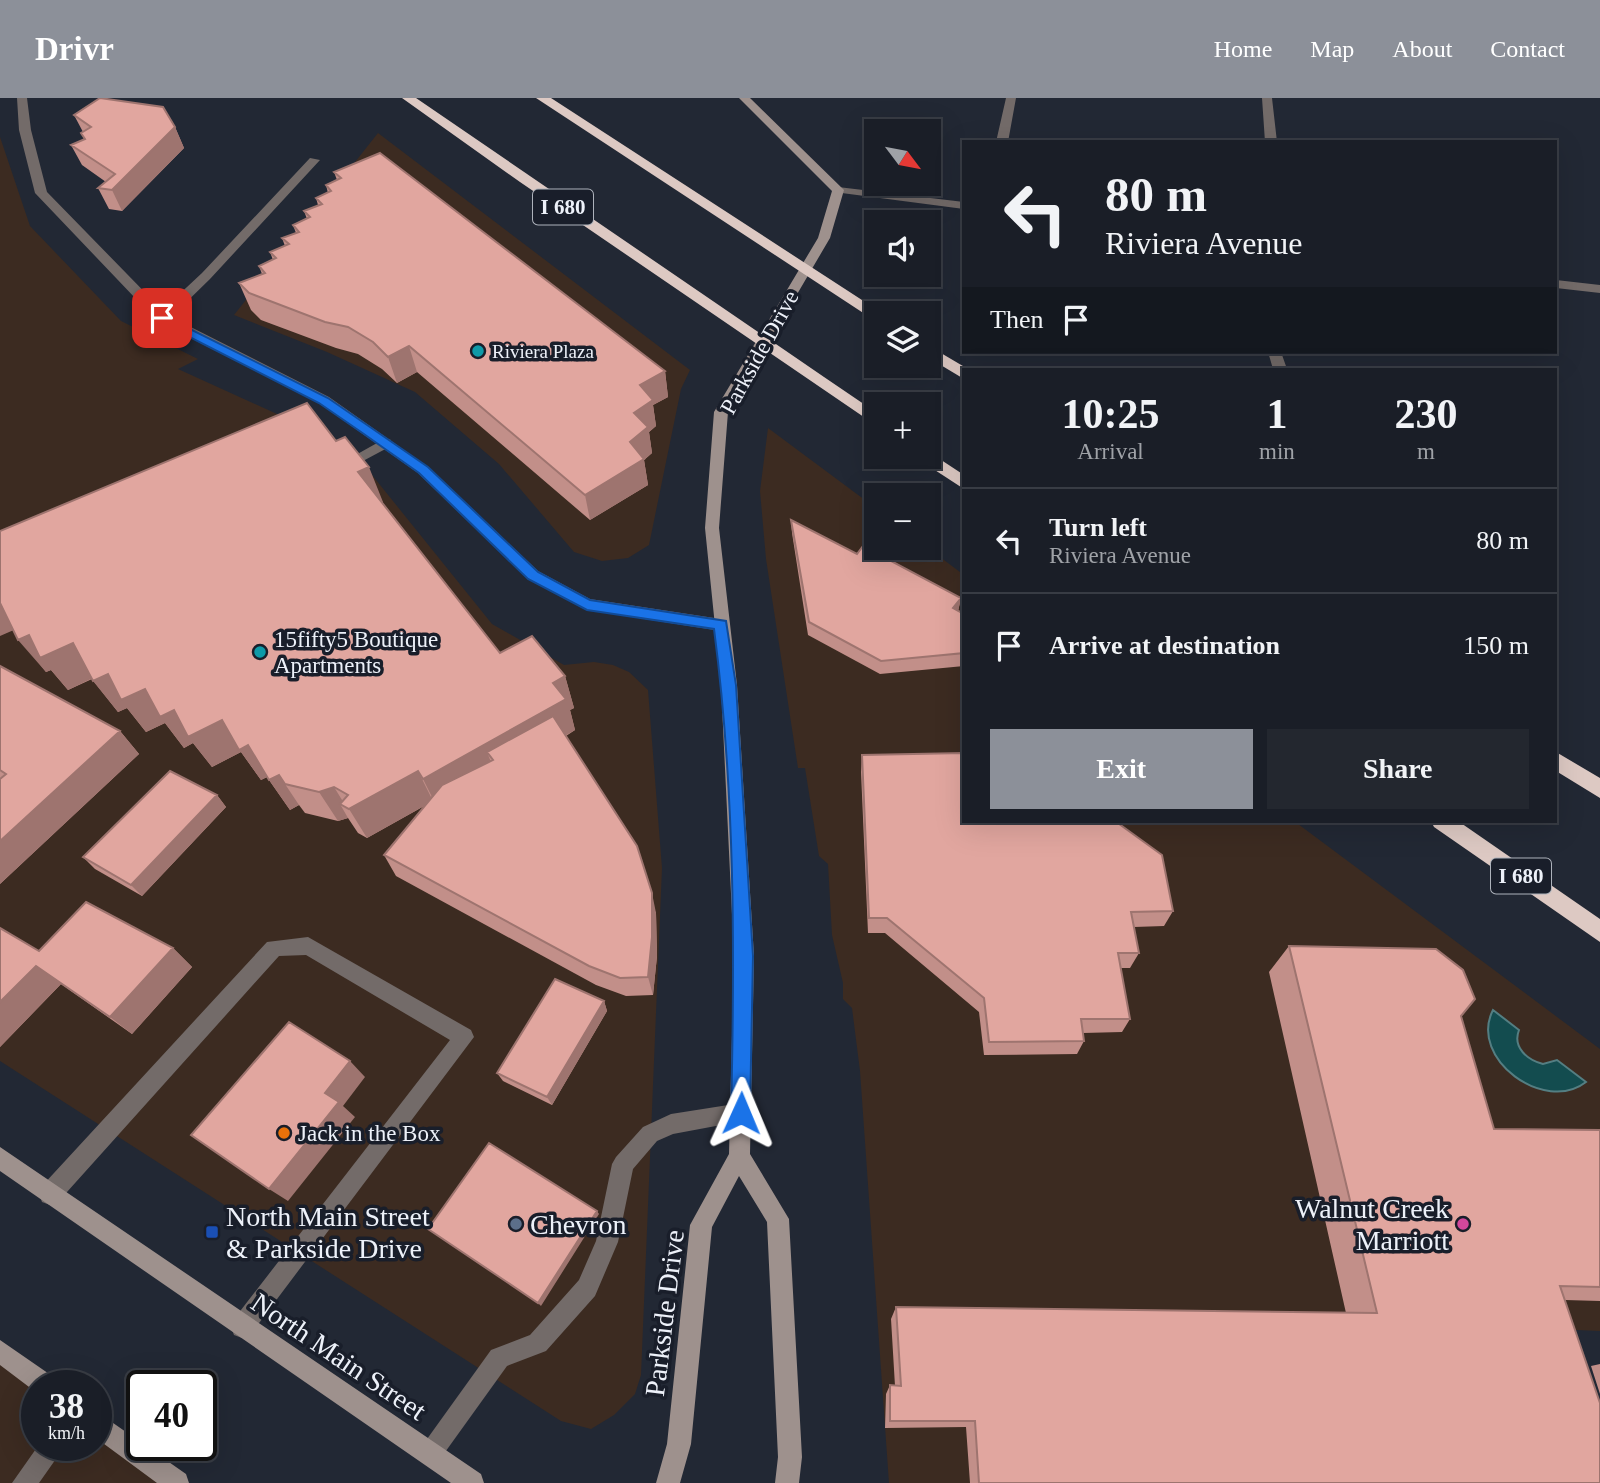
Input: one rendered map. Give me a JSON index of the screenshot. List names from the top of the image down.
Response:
{
  "streets": {
    "highway": ["I 680"],
    "street": ["Parkside Drive", "North Main Street"]
  },
  "places": {
    "other": [
      "Riviera Plaza",
      "15fifty5 Boutique Apartments",
      "Jack in the Box",
      "Chevron",
      "Walnut Creek Marriott"
    ],
    "transit": ["North Main Street & Parkside Drive"]
  },
  "north": "bottom right",
  "page": {
    "header": "Drivr",
    "nav": [
      "Home",
      "Map",
      "About",
      "Contact"
    ],
    "map_buttons": ["+", "−"],
    "turn": ["80 m", "Riviera Avenue"],
    "then": "Then",
    "eta": [
      "10:25",
      "Arrival",
      "1",
      "min",
      "230",
      "m"
    ],
    "list": [
      {
        "name": "Turn left",
        "note": "Riviera Avenue",
        "value": "80 m"
      },
      {
        "name": "Arrive at destination",
        "value": "150 m"
      }
    ],
    "buttons": ["Exit", "Share"],
    "speed": "38 km/h",
    "limit": "40"
  }
}
